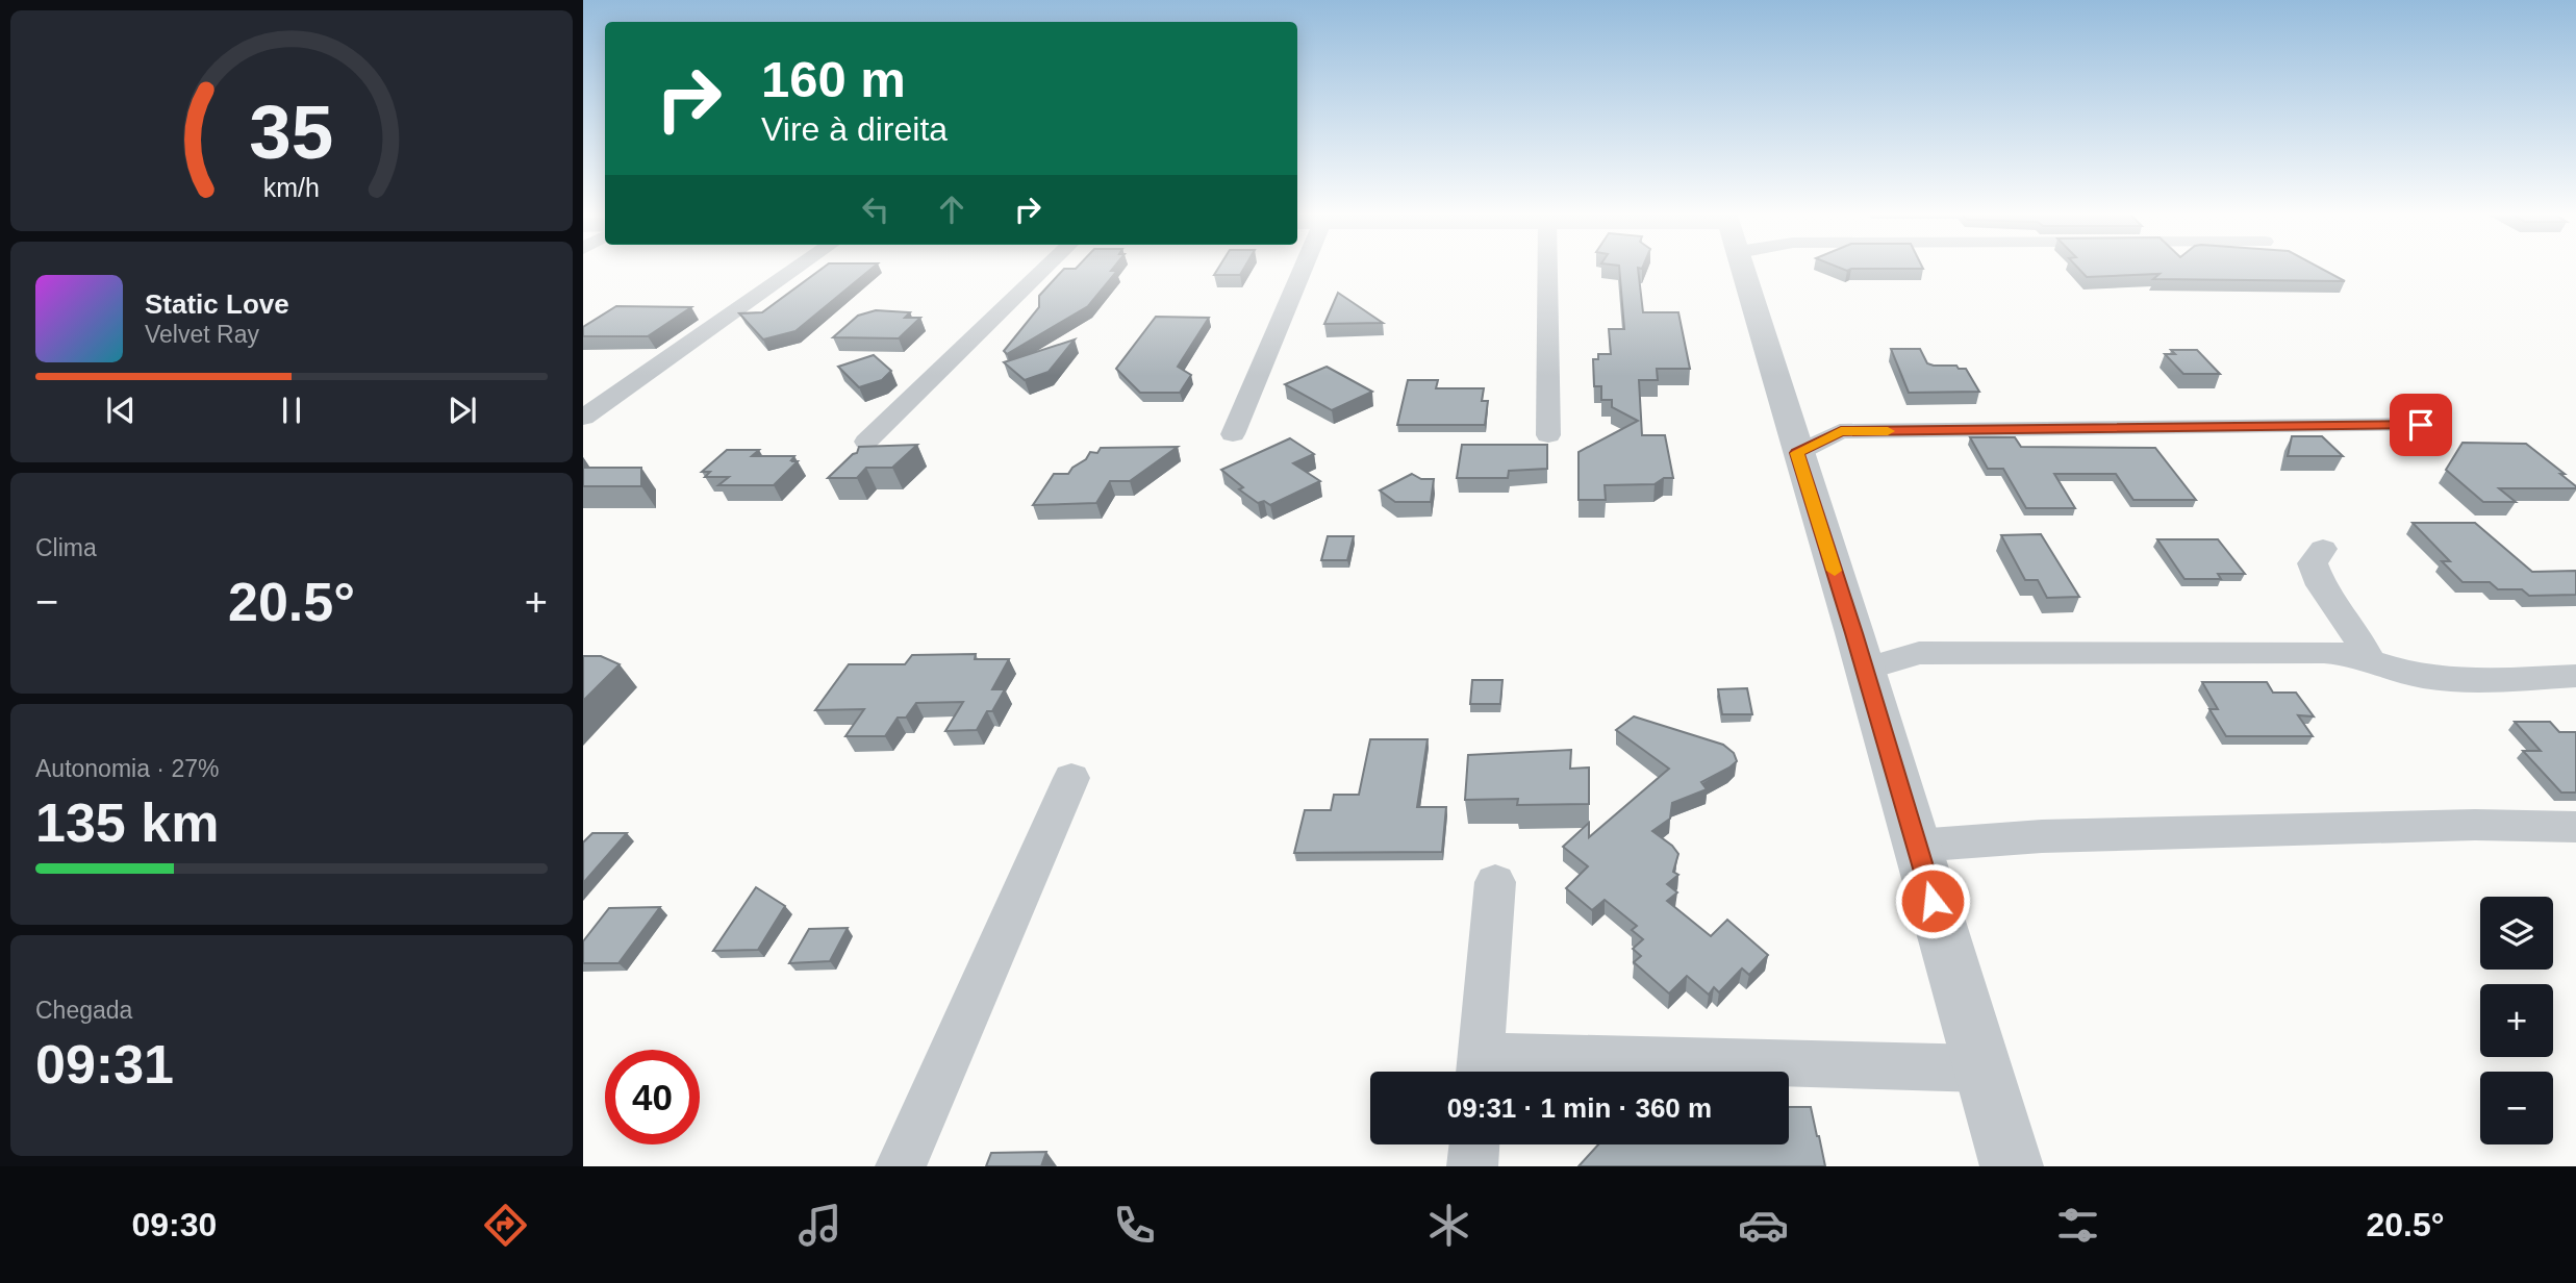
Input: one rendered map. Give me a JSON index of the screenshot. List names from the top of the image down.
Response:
{
  "page": {
    "turn": ["160 m", "Vire à direita"],
    "song": ["Static Love", "Velvet Ray"],
    "tile": [
      "Clima",
      ["Autonomia · 27%", "135 km"],
      ["Chegada", "09:31"]
    ],
    "heat": ["−", "20.5°", "+"],
    "map_buttons": ["+", "−"],
    "limit": "40",
    "trip": "09:31 · 1 min · 360 m",
    "tabs": ["09:30", "20.5°"],
    "gauge": ["35", "km/h"]
  }
}
